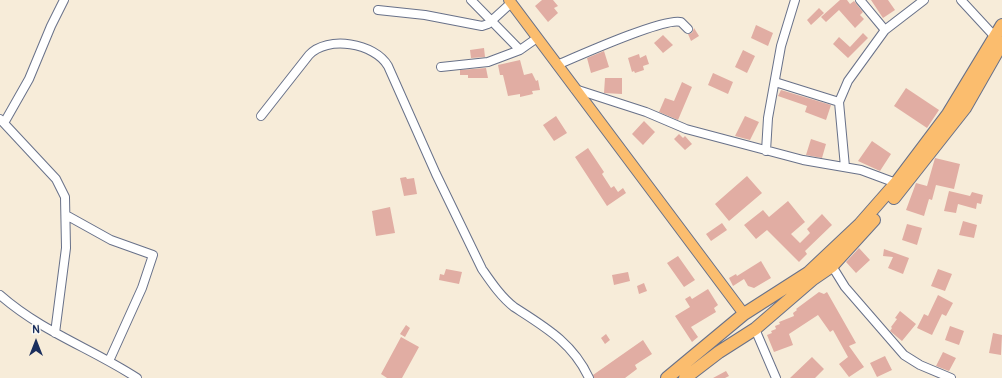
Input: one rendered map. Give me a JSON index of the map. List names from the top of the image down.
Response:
{
  "north": "top"
}
